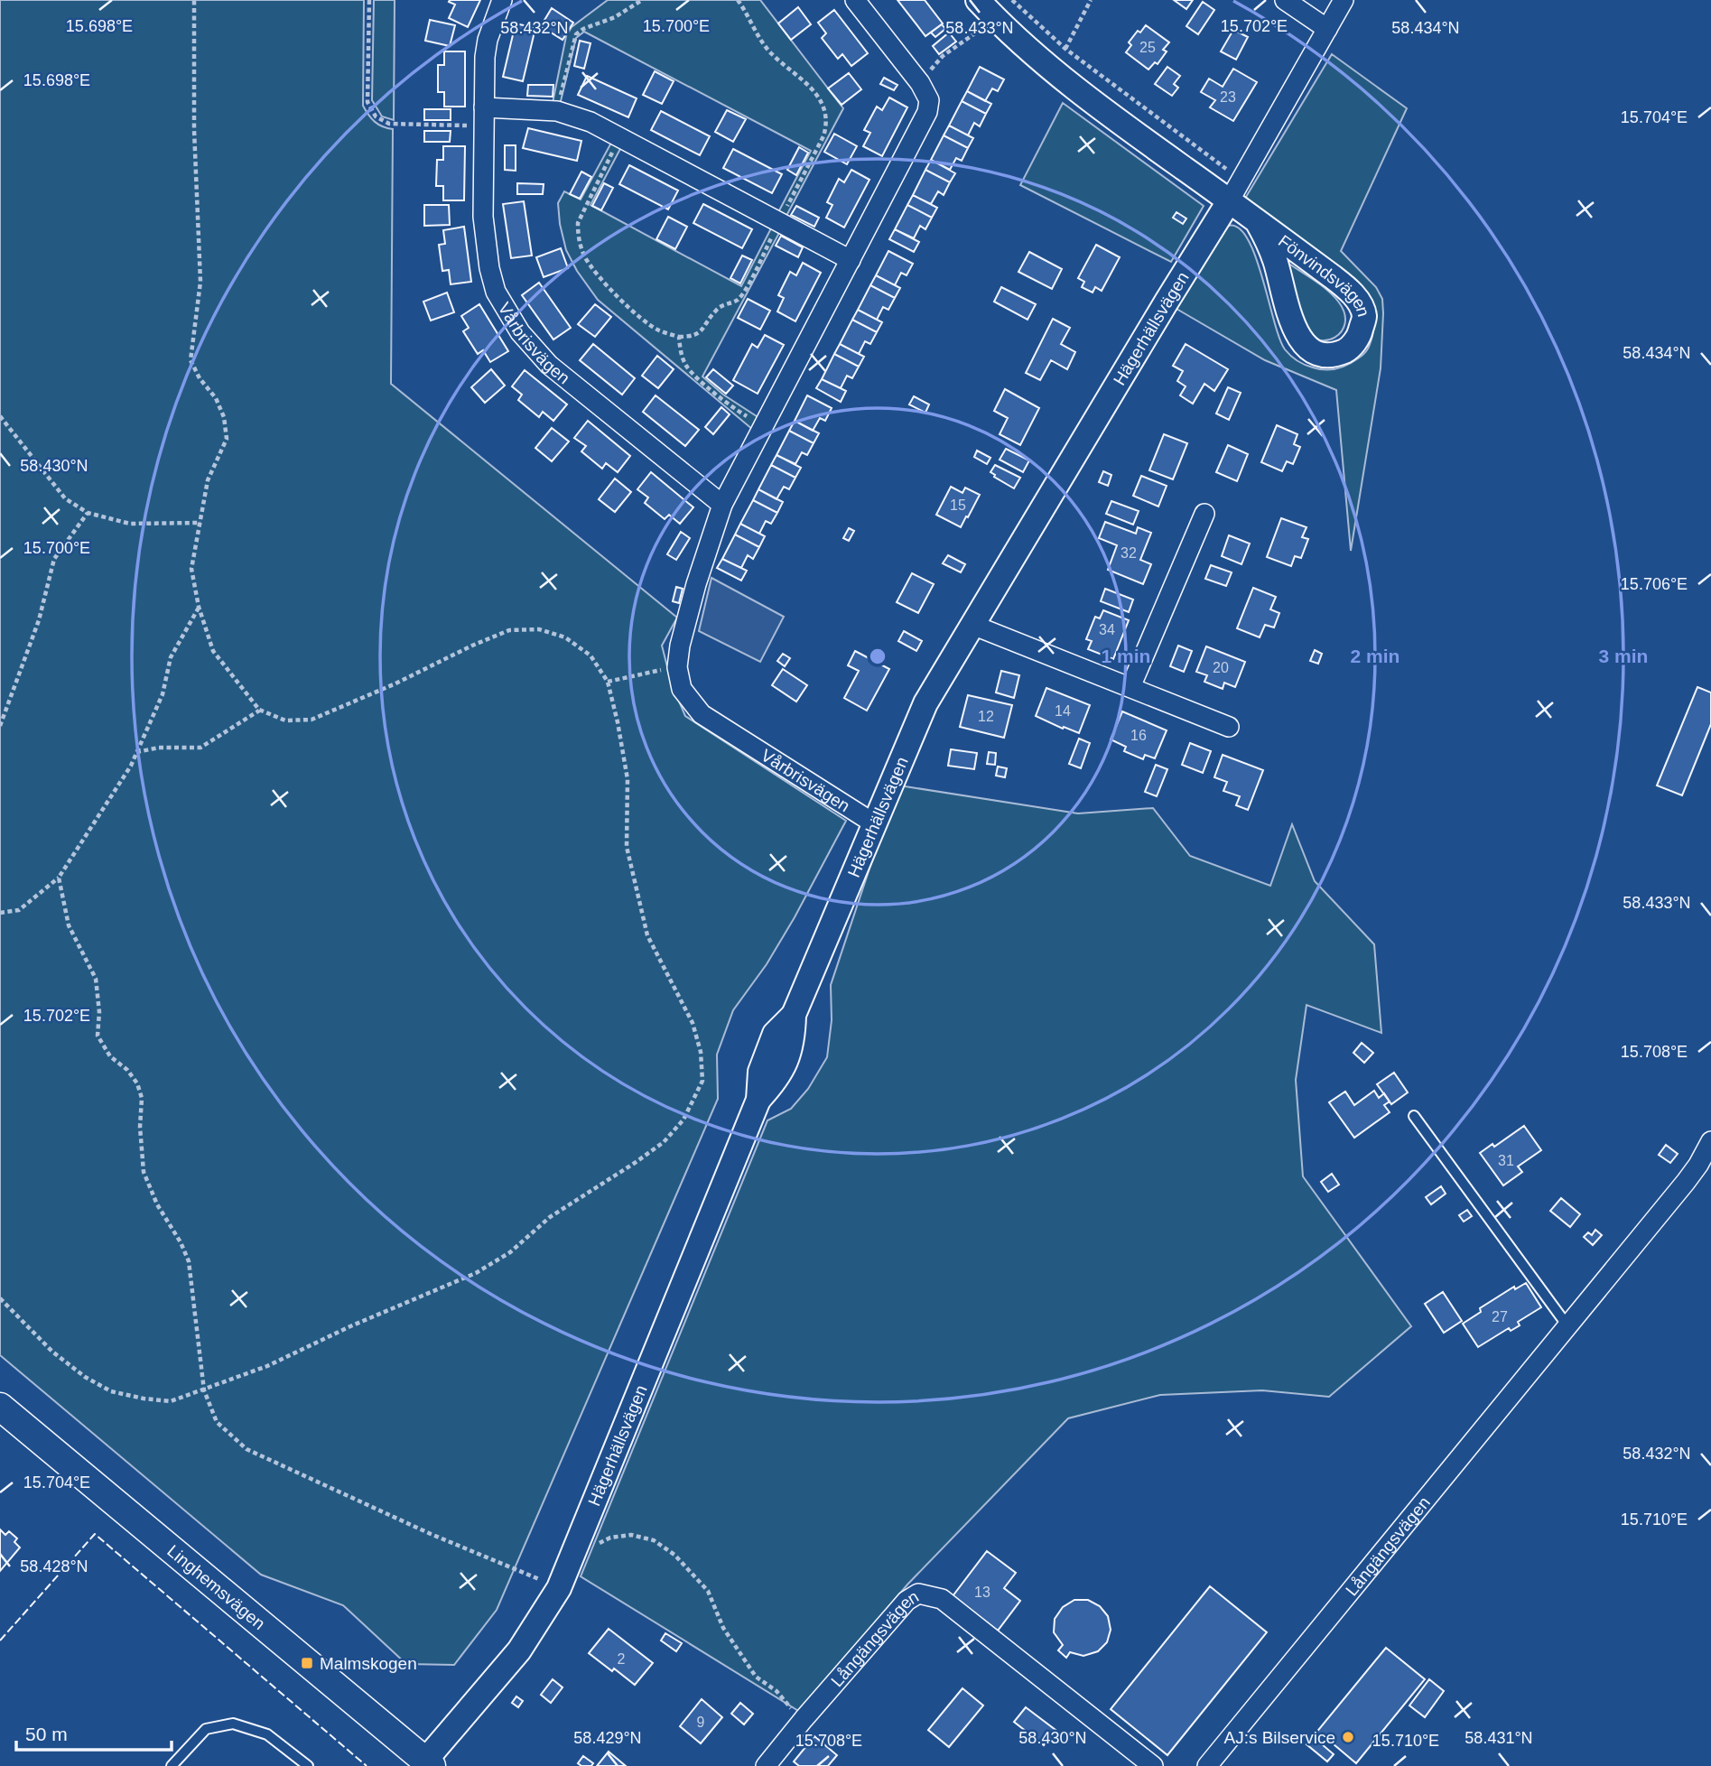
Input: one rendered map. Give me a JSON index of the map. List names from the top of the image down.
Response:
{
  "streets": {
    "main road": ["Linghemsvägen"],
    "street": [
      "Fönvindsvägen",
      "Hägerhällsvägen",
      "Vårbrisvägen",
      "Långängsvägen"
    ]
  },
  "crossings": [
    ["Fönvindsvägen", "Hägerhällsvägen"],
    ["Hägerhällsvägen", "Vårbrisvägen"],
    ["Hägerhällsvägen", "Linghemsvägen"]
  ],
  "places": {
    "transit": ["Malmskogen"],
    "other": ["AJ:s Bilservice"]
  },
  "house_numbers": [
    "25",
    "23",
    "15",
    "32",
    "34",
    "20",
    "14",
    "12",
    "16",
    "31",
    "27",
    "13",
    "2",
    "9"
  ],
  "scale_bar": "50 m",
  "coordinates": [
    "15.698°E",
    "15.700°E",
    "15.702°E",
    "58.432°N",
    "58.434°N",
    "58.433°N",
    "15.704°E",
    "58.430°N",
    "15.706°E",
    "15.708°E",
    "15.710°E",
    "58.428°N",
    "58.429°N",
    "58.431°N"
  ],
  "rings": ["1 min", "2 min", "3 min"]
}
